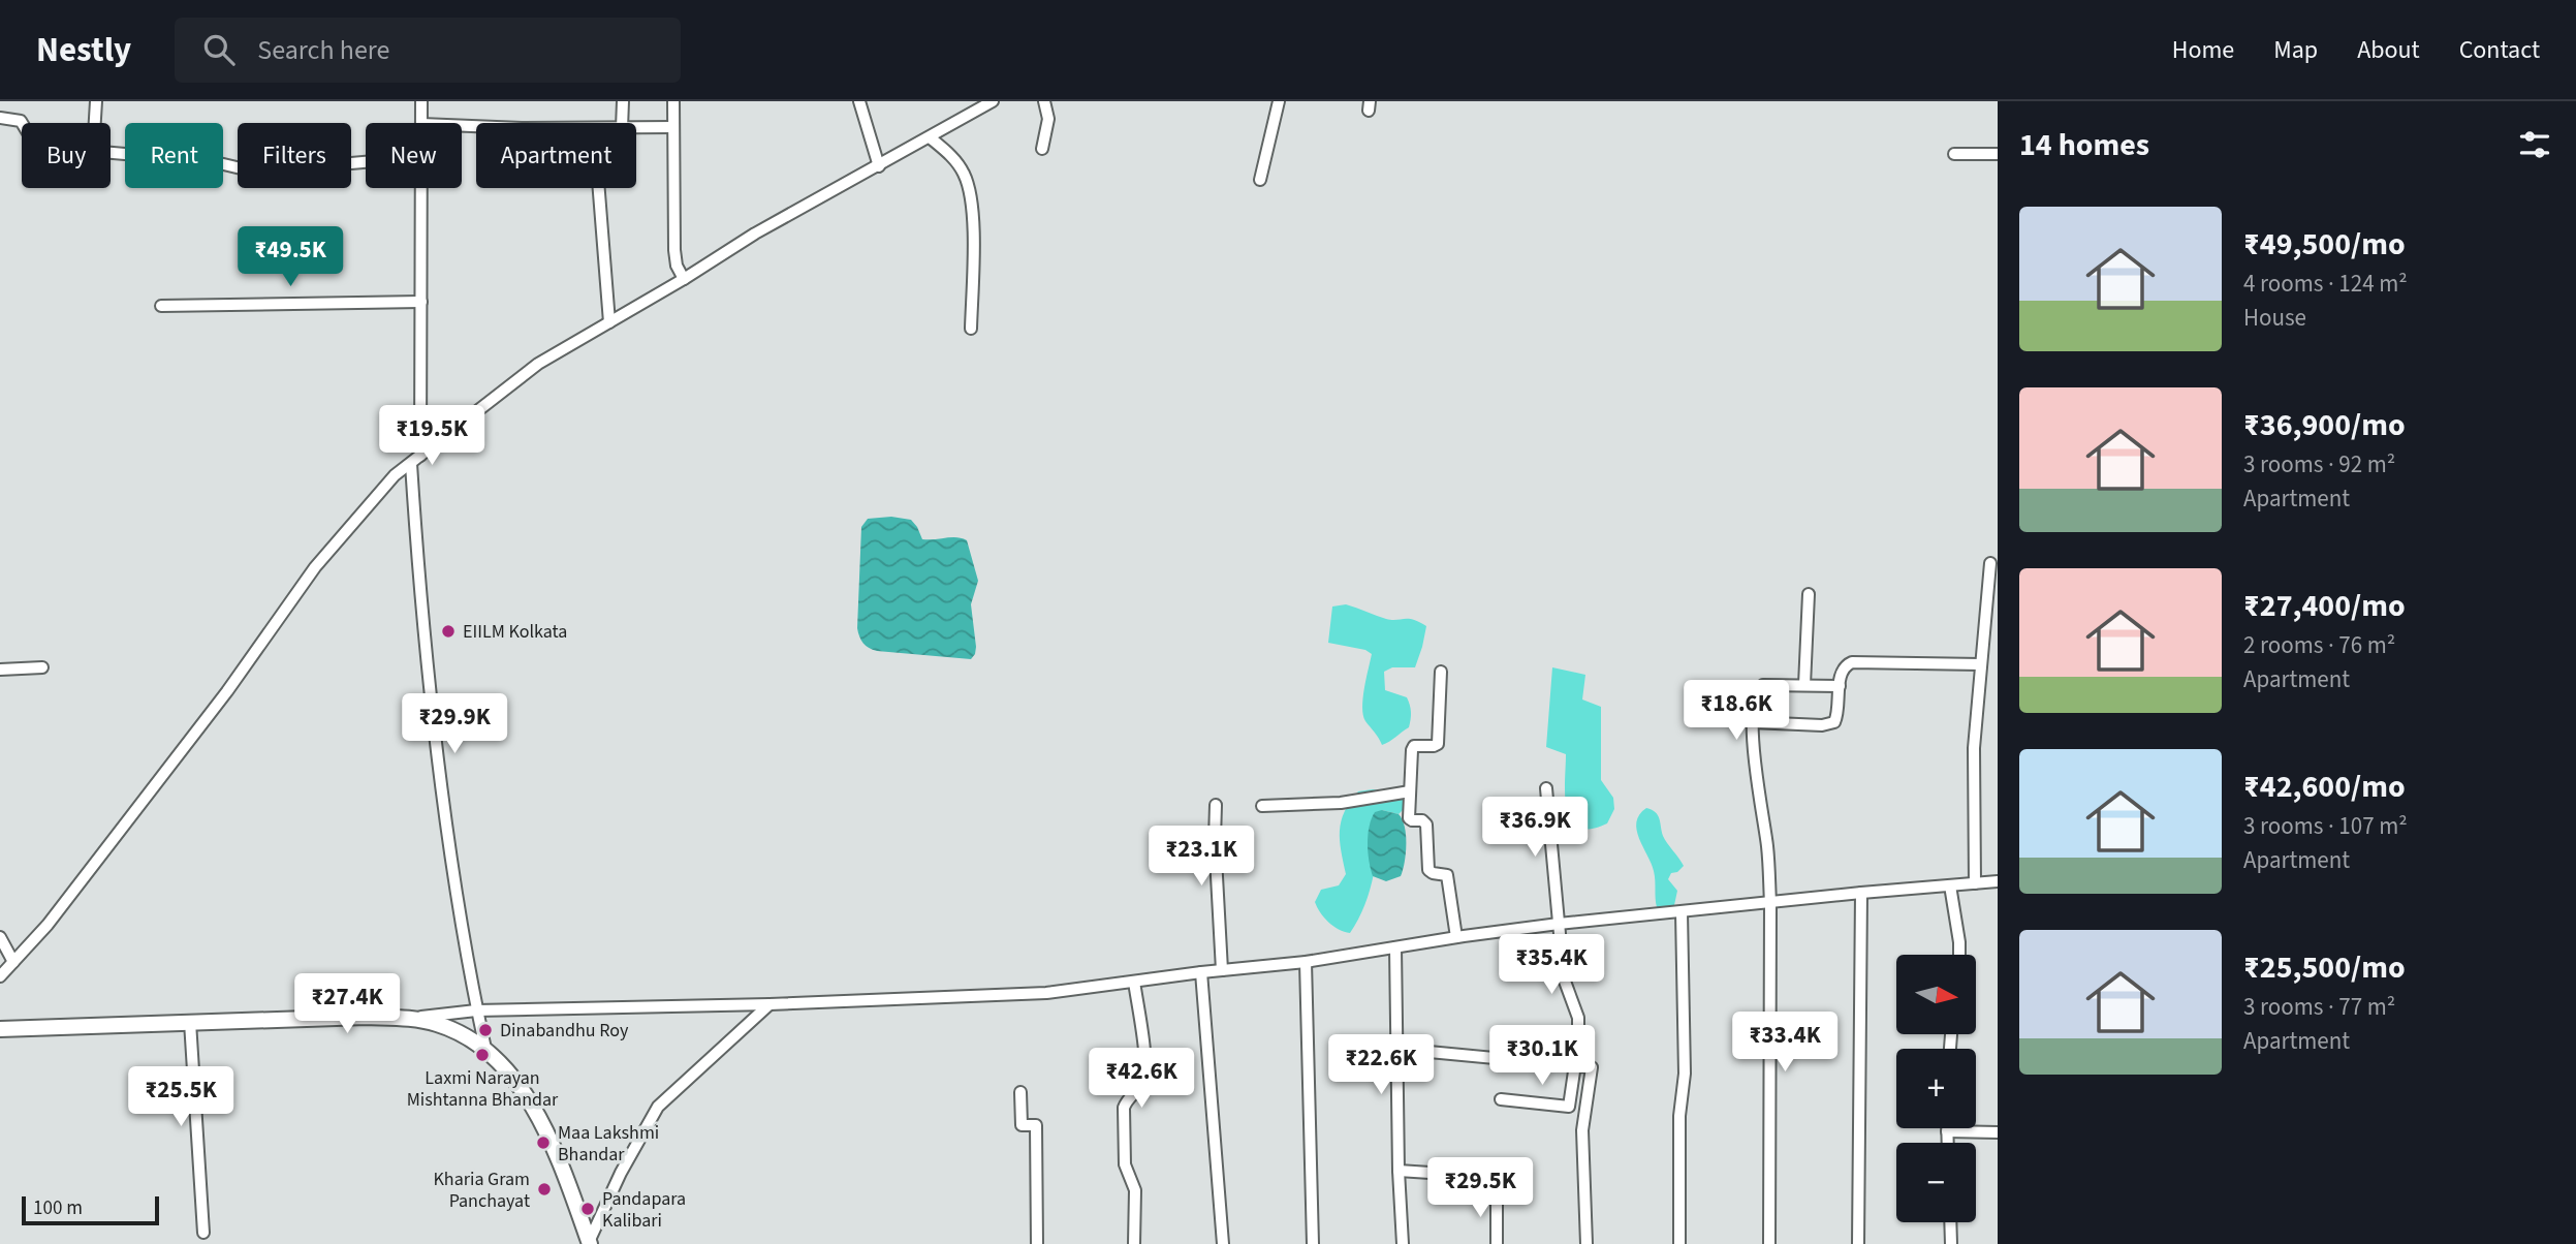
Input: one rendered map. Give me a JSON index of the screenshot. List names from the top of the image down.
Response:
{
  "places": [
    "EIILM Kolkata",
    "Dinabandhu Roy",
    "Laxmi Narayan Mishtanna Bhandar",
    "Maa Lakshmi Bhandar",
    "Kharia Gram Panchayat",
    "Pandapara Kalibari"
  ],
  "scale_bar": "100 m",
  "north": "right",
  "page": {
    "header": "Nestly",
    "search": "Search here",
    "nav": [
      "Home",
      "Map",
      "About",
      "Contact"
    ],
    "heading": "14 homes",
    "chip": [
      "Buy",
      "Rent",
      "Filters",
      "New",
      "Apartment"
    ],
    "list": [
      {
        "name": "₹49,500/mo",
        "note": "4 rooms · 124 m² · House"
      },
      {
        "name": "₹36,900/mo",
        "note": "3 rooms · 92 m² · Apartment"
      },
      {
        "name": "₹27,400/mo",
        "note": "2 rooms · 76 m² · Apartment"
      },
      {
        "name": "₹42,600/mo",
        "note": "3 rooms · 107 m² · Apartment"
      },
      {
        "name": "₹25,500/mo",
        "note": "3 rooms · 77 m² · Apartment"
      }
    ],
    "price": [
      "₹49.5K",
      "₹19.5K",
      "₹18.6K",
      "₹29.9K",
      "₹36.9K",
      "₹23.1K",
      "₹35.4K",
      "₹27.4K",
      "₹33.4K",
      "₹30.1K",
      "₹22.6K",
      "₹42.6K",
      "₹25.5K",
      "₹29.5K"
    ],
    "map_buttons": ["+", "−"],
    "scale": "100 m"
  }
}
